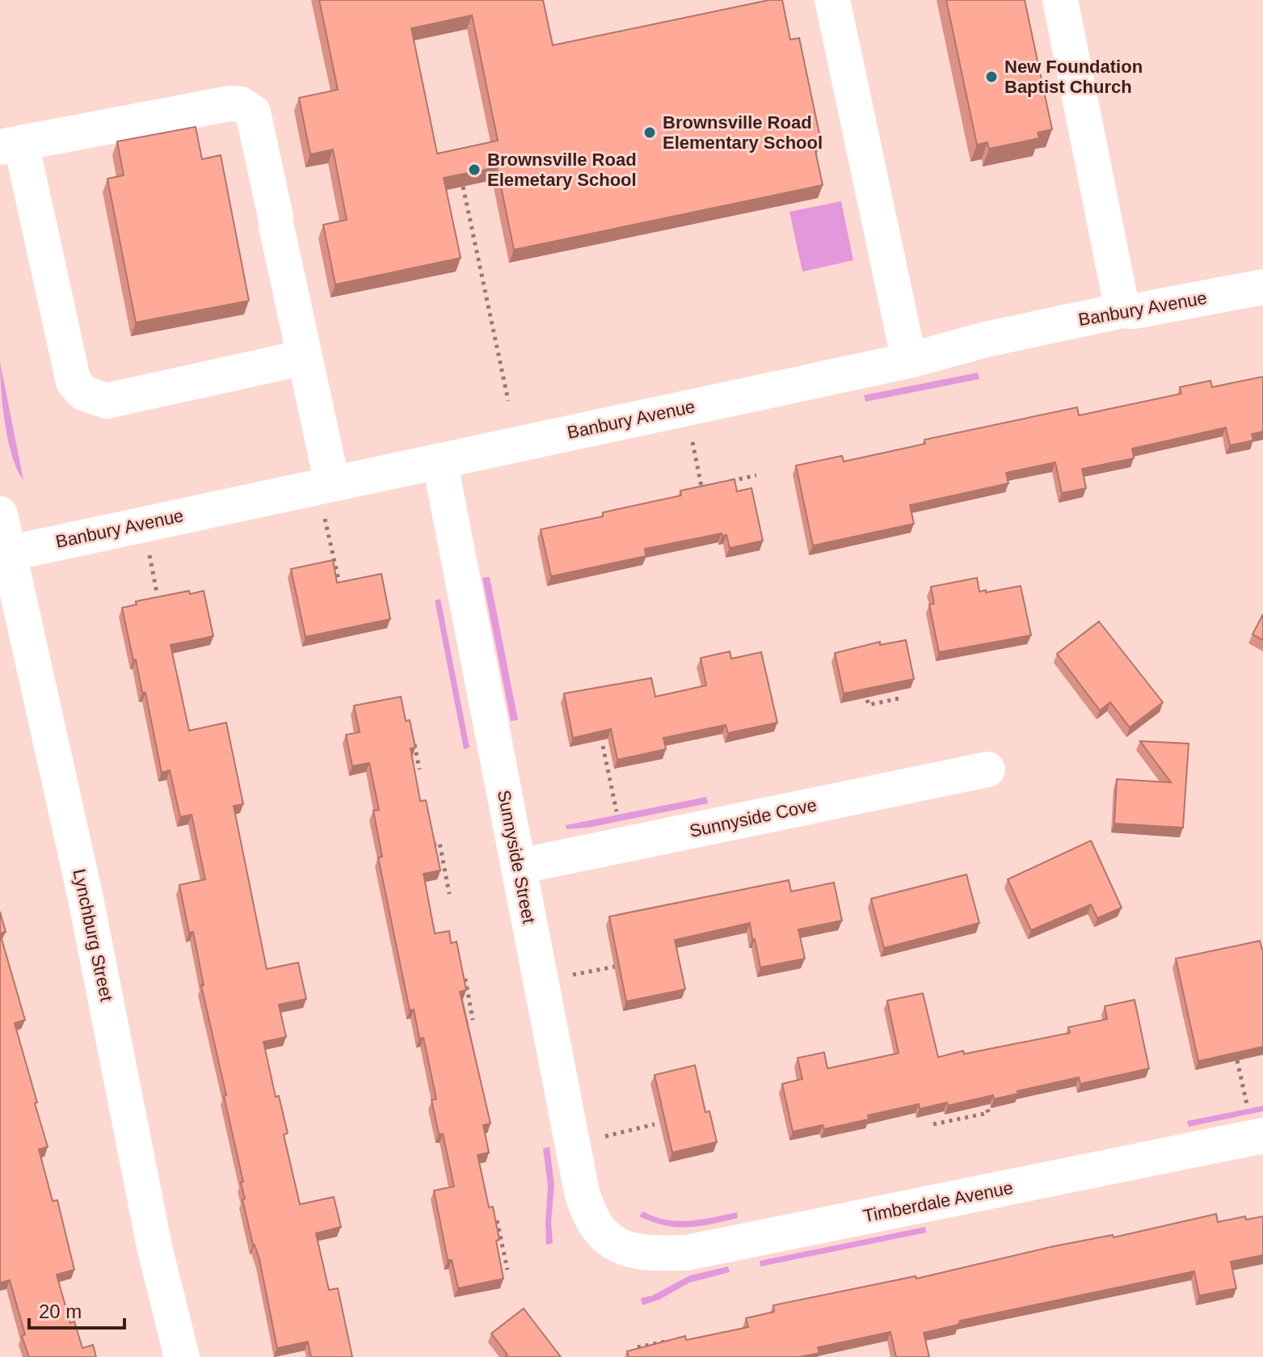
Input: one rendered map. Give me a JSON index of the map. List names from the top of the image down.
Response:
{
  "streets": {
    "street": [
      "Banbury Avenue",
      "Sunnyside Cove",
      "Sunnyside Street",
      "Lynchburg Street",
      "Timberdale Avenue"
    ]
  },
  "crossings": [
    ["Banbury Avenue", "Sunnyside Street"],
    ["Banbury Avenue", "Lynchburg Street"],
    ["Sunnyside Cove", "Sunnyside Street"],
    ["Sunnyside Street", "Timberdale Avenue"]
  ],
  "places": ["New Foundation Baptist Church", "Brownsville Road Elementary School", "Brownsville Road Elemetary School"],
  "scale_bar": "20 m"
}
